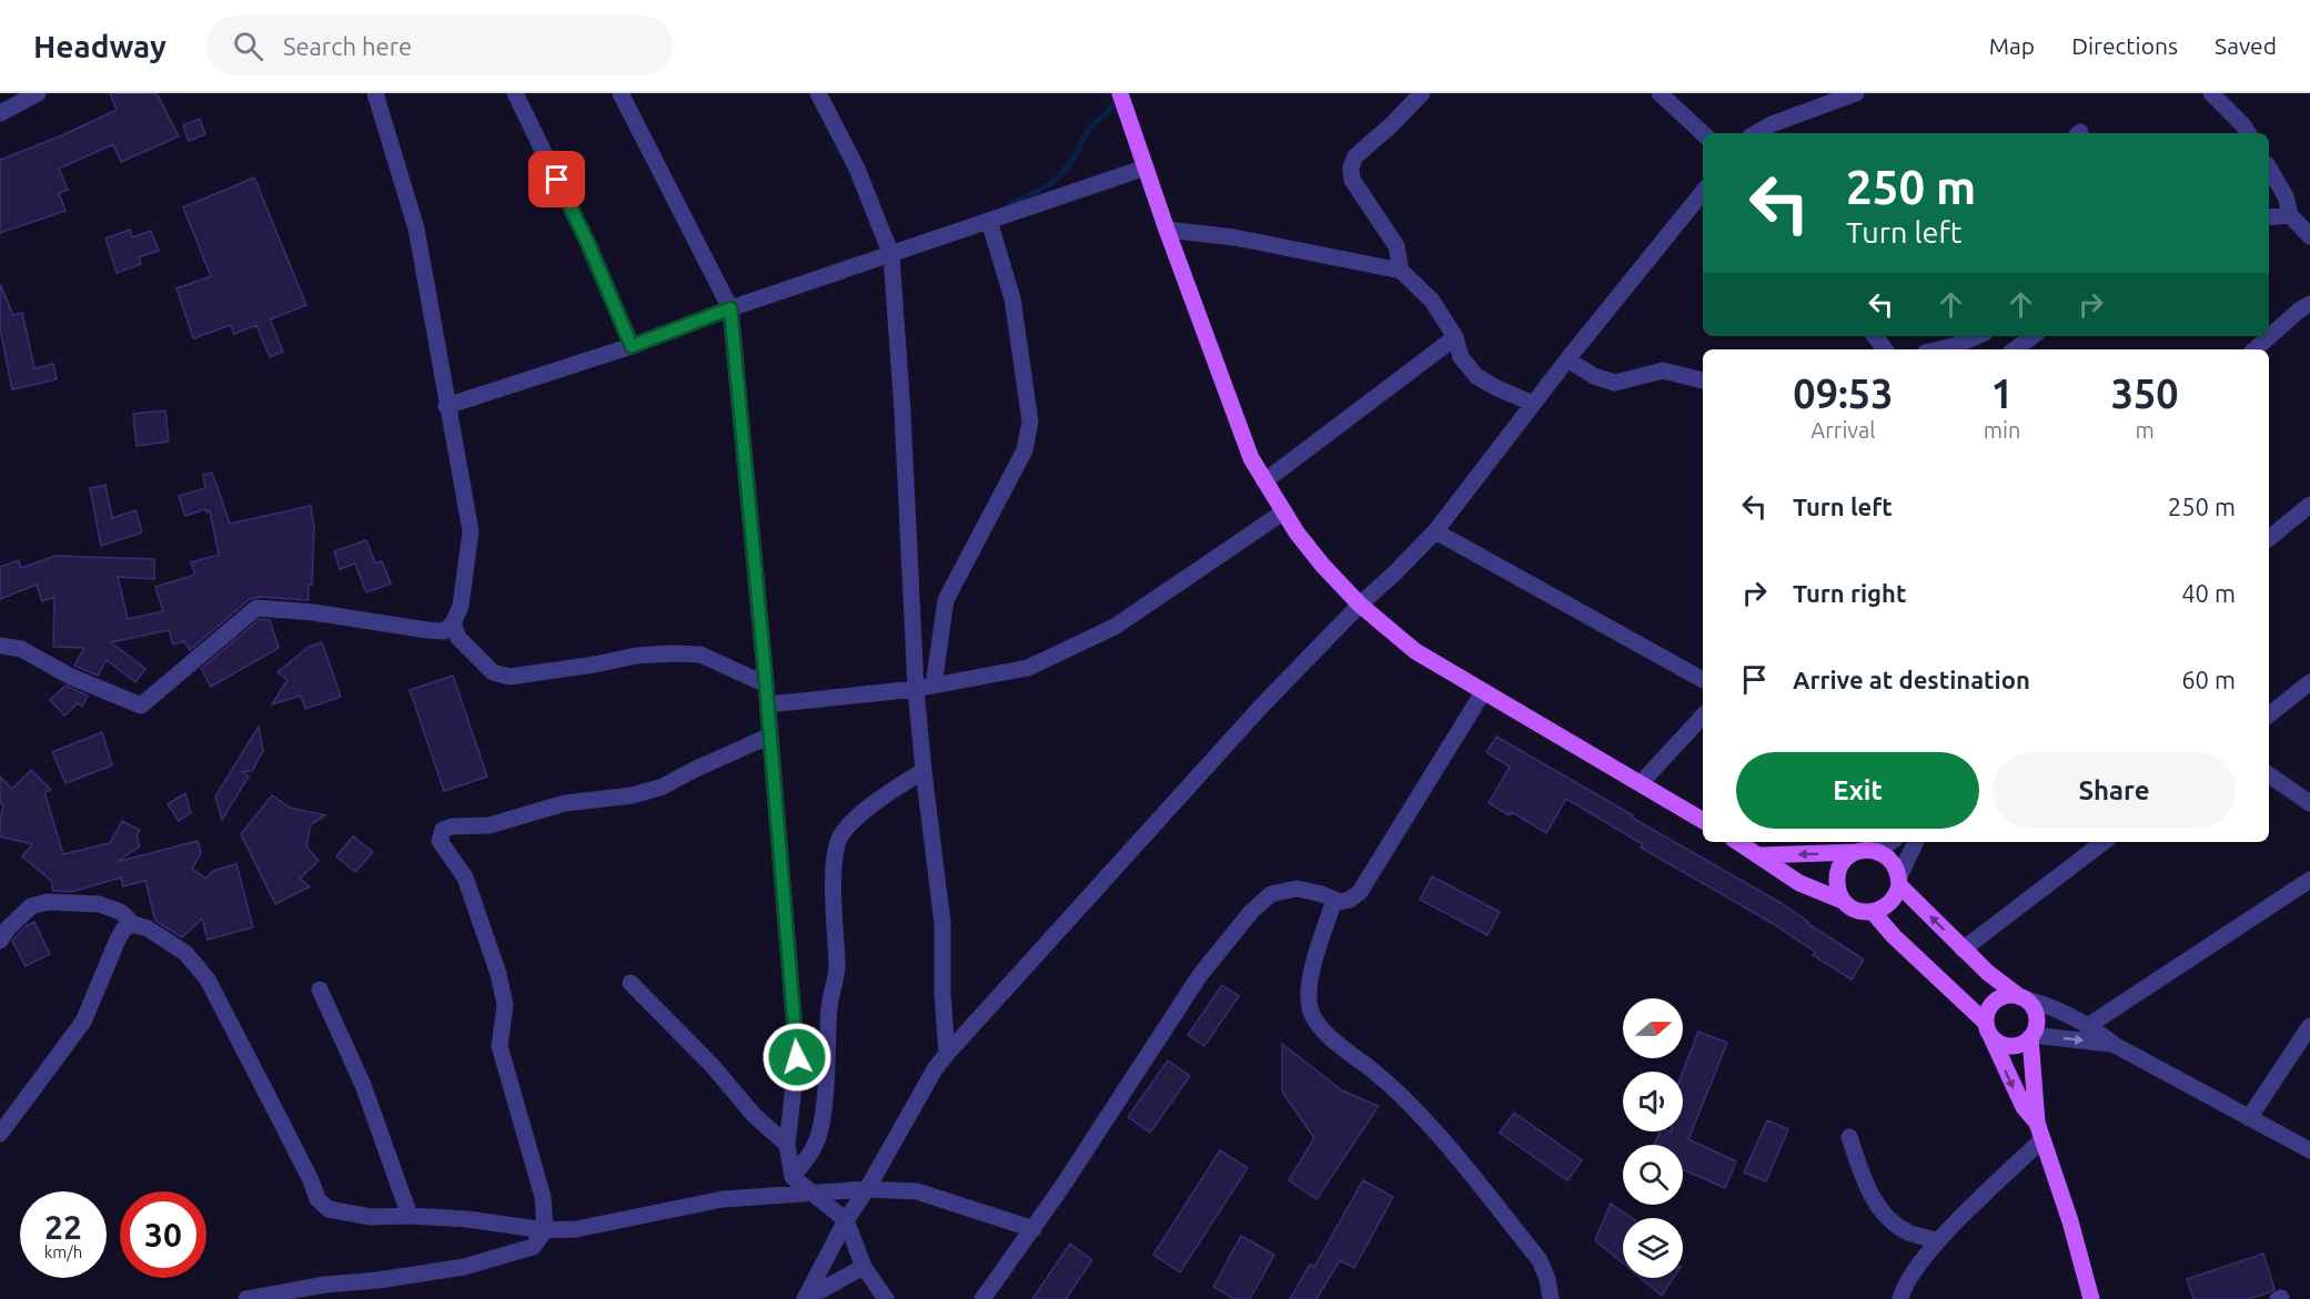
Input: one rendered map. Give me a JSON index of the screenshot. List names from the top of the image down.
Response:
{
  "north": "right",
  "page": {
    "header": "Headway",
    "search": "Search here",
    "nav": ["Map", "Directions", "Saved"],
    "turn": ["250 m", "Turn left"],
    "eta": [
      "09:53",
      "Arrival",
      "1",
      "min",
      "350",
      "m"
    ],
    "list": [
      {
        "name": "Turn left",
        "value": "250 m"
      },
      {
        "name": "Turn right",
        "value": "40 m"
      },
      {
        "name": "Arrive at destination",
        "value": "60 m"
      }
    ],
    "buttons": ["Exit", "Share"],
    "speed": "22 km/h",
    "limit": "30"
  }
}
